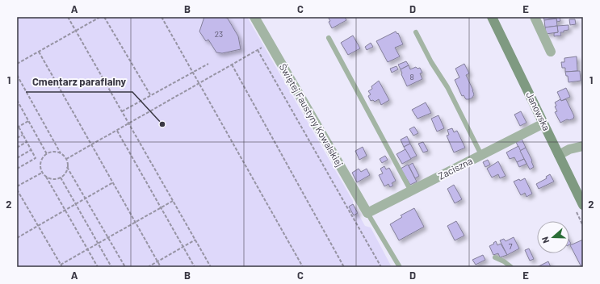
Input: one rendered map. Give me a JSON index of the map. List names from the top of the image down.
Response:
{
  "streets": {
    "main road": ["Janowska"],
    "street": ["Świętej Faustyny Kowalskiej", "Zaciszna"]
  },
  "crossings": [
    ["Janowska", "Zaciszna"],
    ["Świętej Faustyny Kowalskiej", "Zaciszna"]
  ],
  "places": ["Cmentarz parafialny"],
  "house_numbers": ["23", "8", "7"],
  "north": "left",
  "grid": {
    "columns": [
      "A",
      "B",
      "C",
      "D",
      "E"
    ],
    "rows": ["1", "2"]
  }
}
